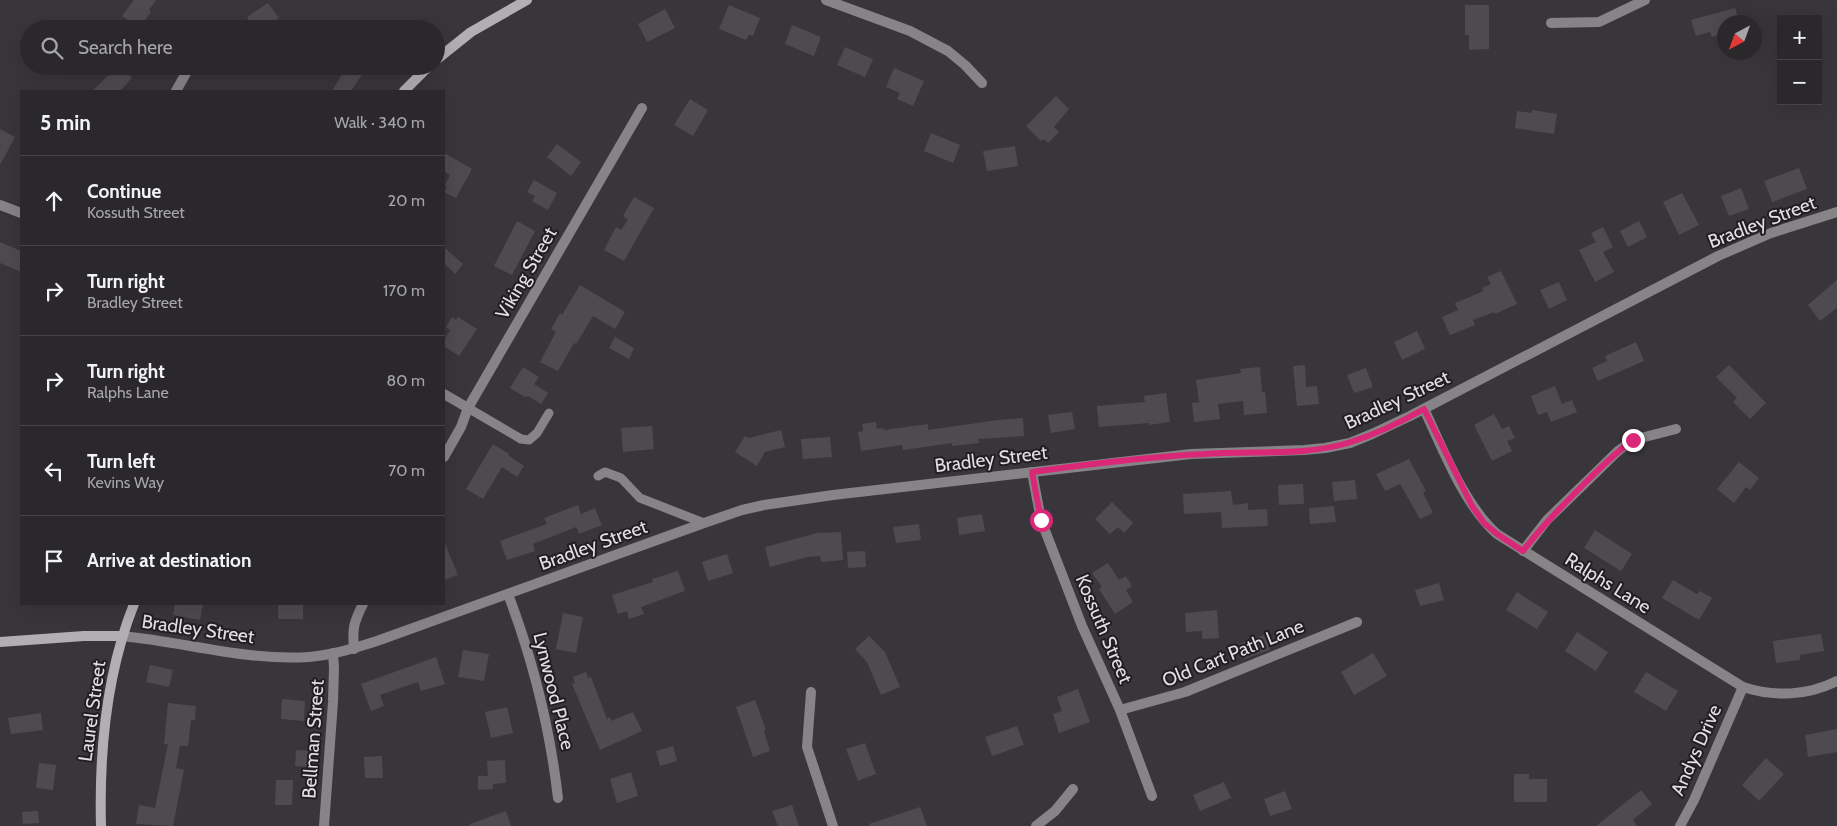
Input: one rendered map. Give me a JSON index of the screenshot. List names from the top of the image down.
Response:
{
  "streets": {
    "street": [
      "Bradley Street",
      "Viking Street",
      "Ralphs Lane",
      "Kossuth Street",
      "Old Cart Path Lane",
      "Lynwood Place",
      "Laurel Street",
      "Bellman Street",
      "Andys Drive"
    ]
  },
  "crossings": [
    ["Bradley Street", "Ralphs Lane"],
    ["Bradley Street", "Kossuth Street"],
    ["Bradley Street", "Lynwood Place"],
    ["Bradley Street", "Laurel Street"],
    ["Bradley Street", "Bellman Street"],
    ["Ralphs Lane", "Andys Drive"],
    ["Kossuth Street", "Old Cart Path Lane"]
  ],
  "north": "bottom left",
  "page": {
    "map_buttons": ["+", "−"],
    "search": "Search here",
    "heading": ["5 min", "Walk · 340 m"],
    "list": [
      ["Continue", "Kossuth Street", "20 m"],
      ["Turn right", "Bradley Street", "170 m"],
      ["Turn right", "Ralphs Lane", "80 m"],
      ["Turn left", "Kevins Way", "70 m"],
      "Arrive at destination"
    ]
  }
}
